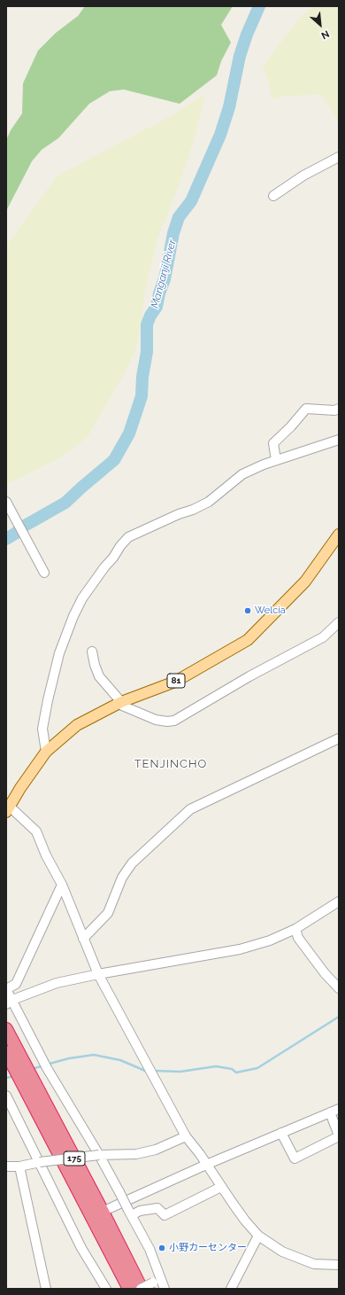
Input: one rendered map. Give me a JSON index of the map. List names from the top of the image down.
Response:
{
  "streets": {
    "highway": ["175"],
    "main road": ["81"]
  },
  "districts": ["TENJINCHO"],
  "water": ["Manganji River"],
  "places": ["Welcia", "小野カーセンター"],
  "north": "bottom right"
}
